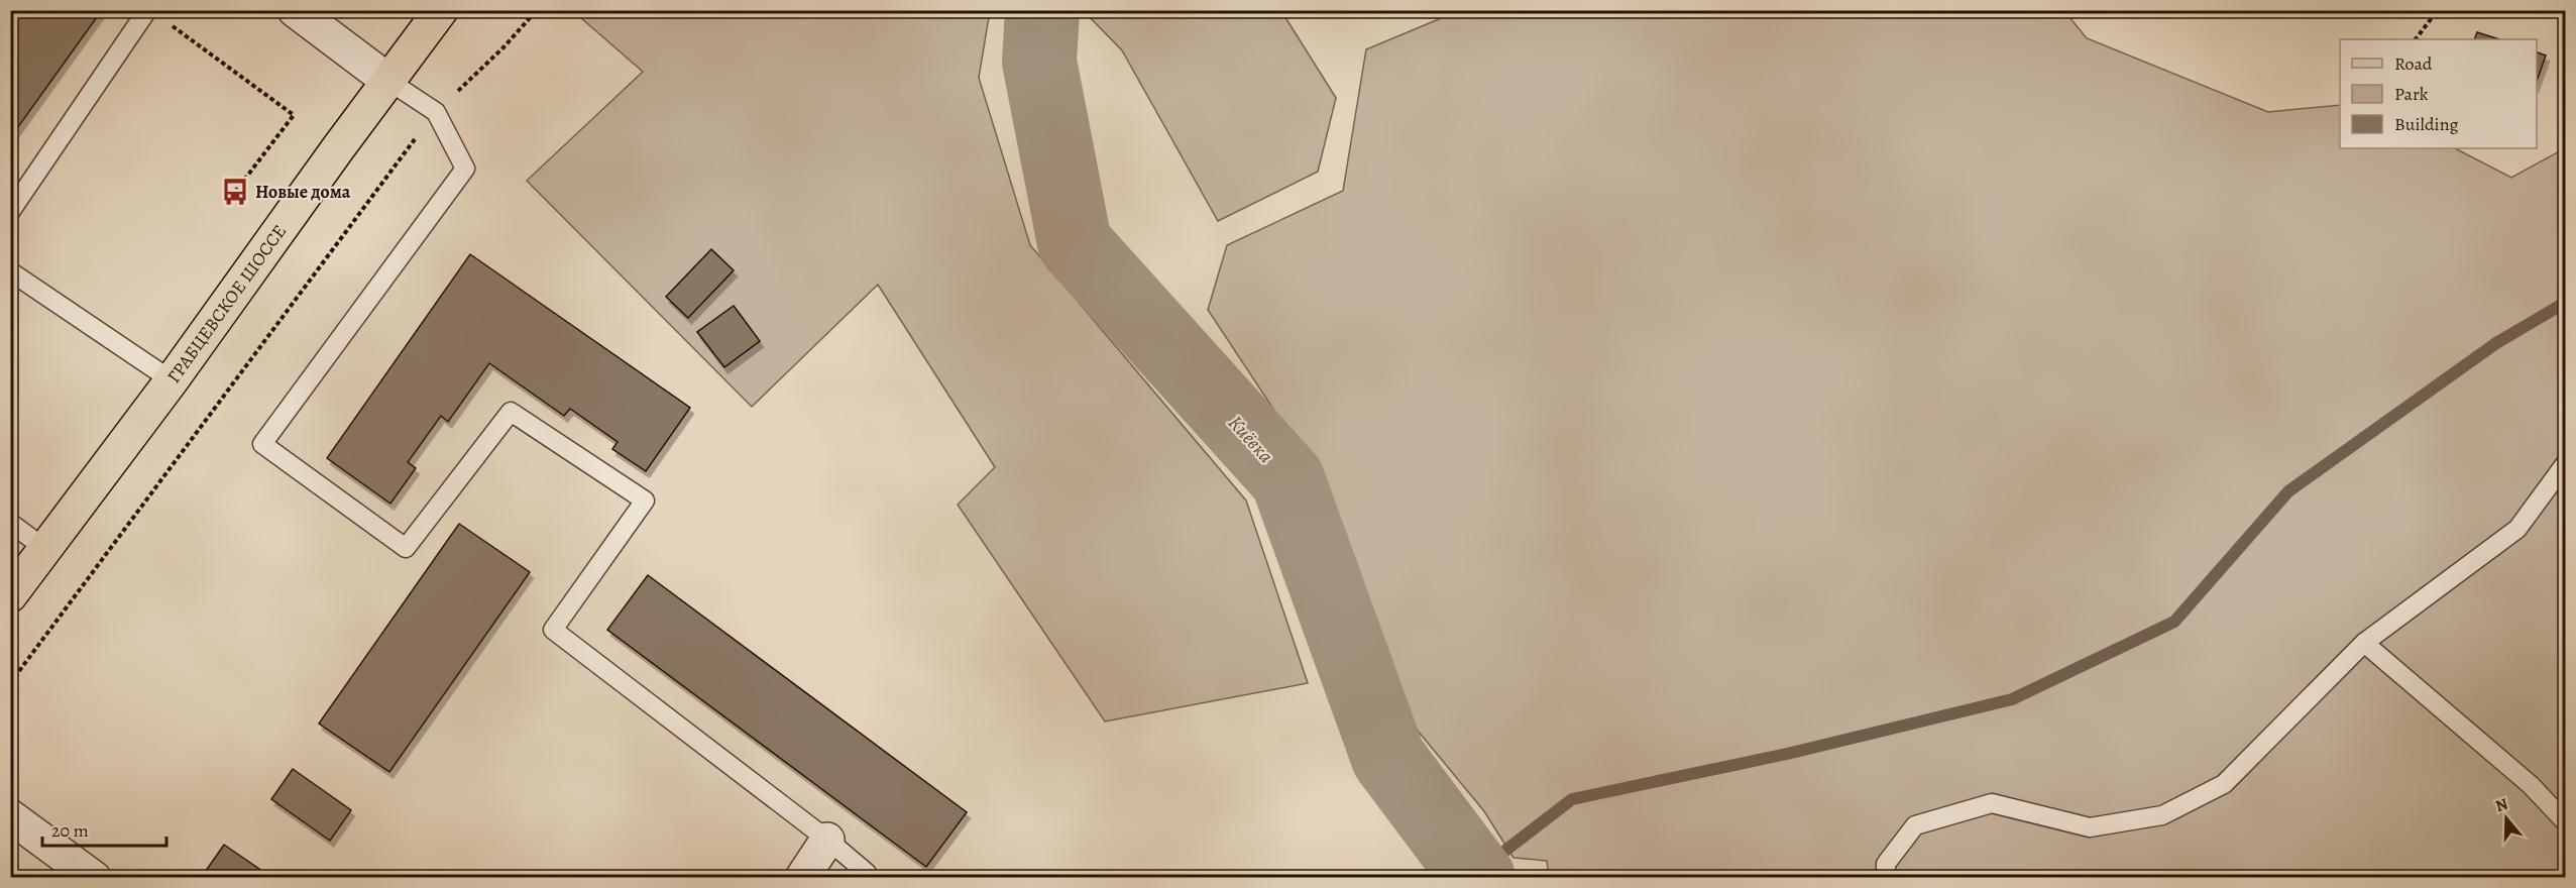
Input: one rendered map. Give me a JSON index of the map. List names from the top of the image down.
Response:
{
  "streets": {
    "main road": ["ГРАБЦЕВСКОЕ ШОССЕ"]
  },
  "water": ["Киёвка"],
  "places": {
    "bus stop": ["Новые дома"]
  },
  "legend": ["Road", "Park", "Building"],
  "scale_bar": "20 m",
  "north": "top"
}
